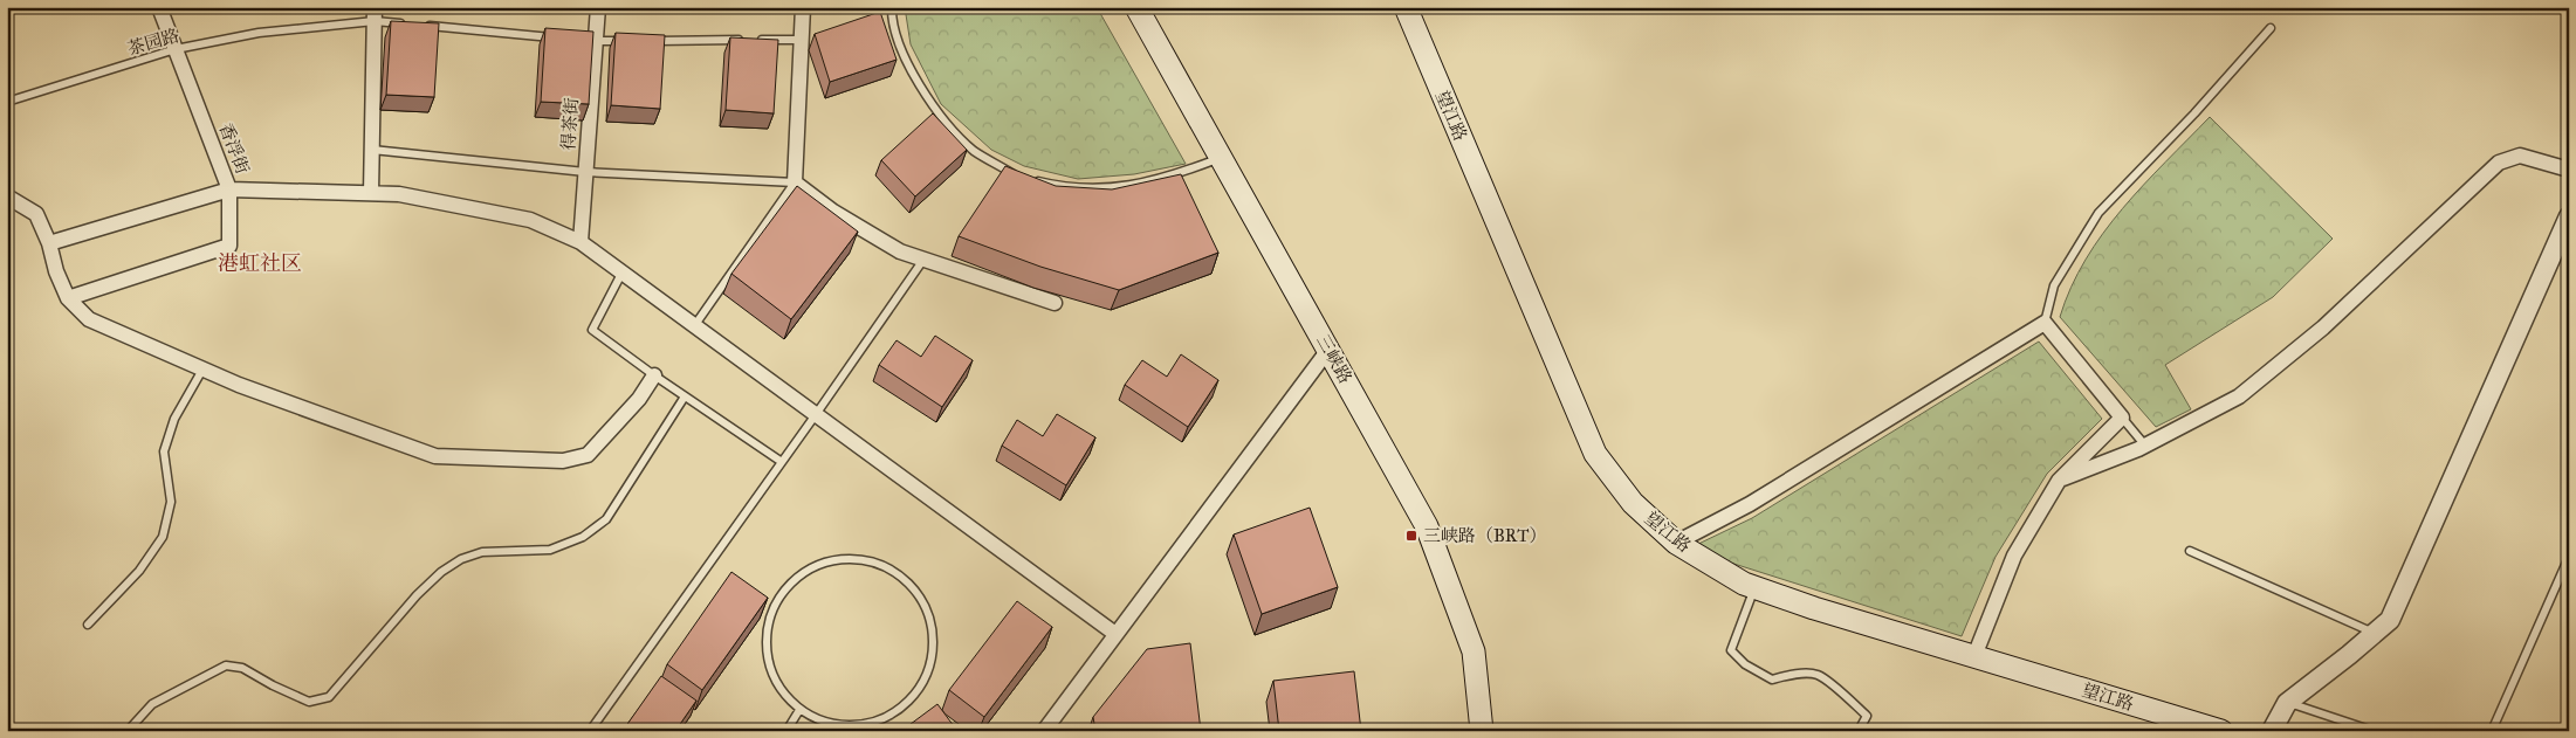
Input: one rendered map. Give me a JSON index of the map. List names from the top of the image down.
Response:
{
  "streets": {
    "main road": ["望江路", "三峡路"],
    "street": ["得茶街", "香浮街"],
    "lane": ["茶园路"]
  },
  "crossings": [
    ["茶园路", "香浮街"]
  ],
  "districts": ["港虹社区"],
  "places": {
    "transit": ["三峡路（BRT）"]
  }
}
